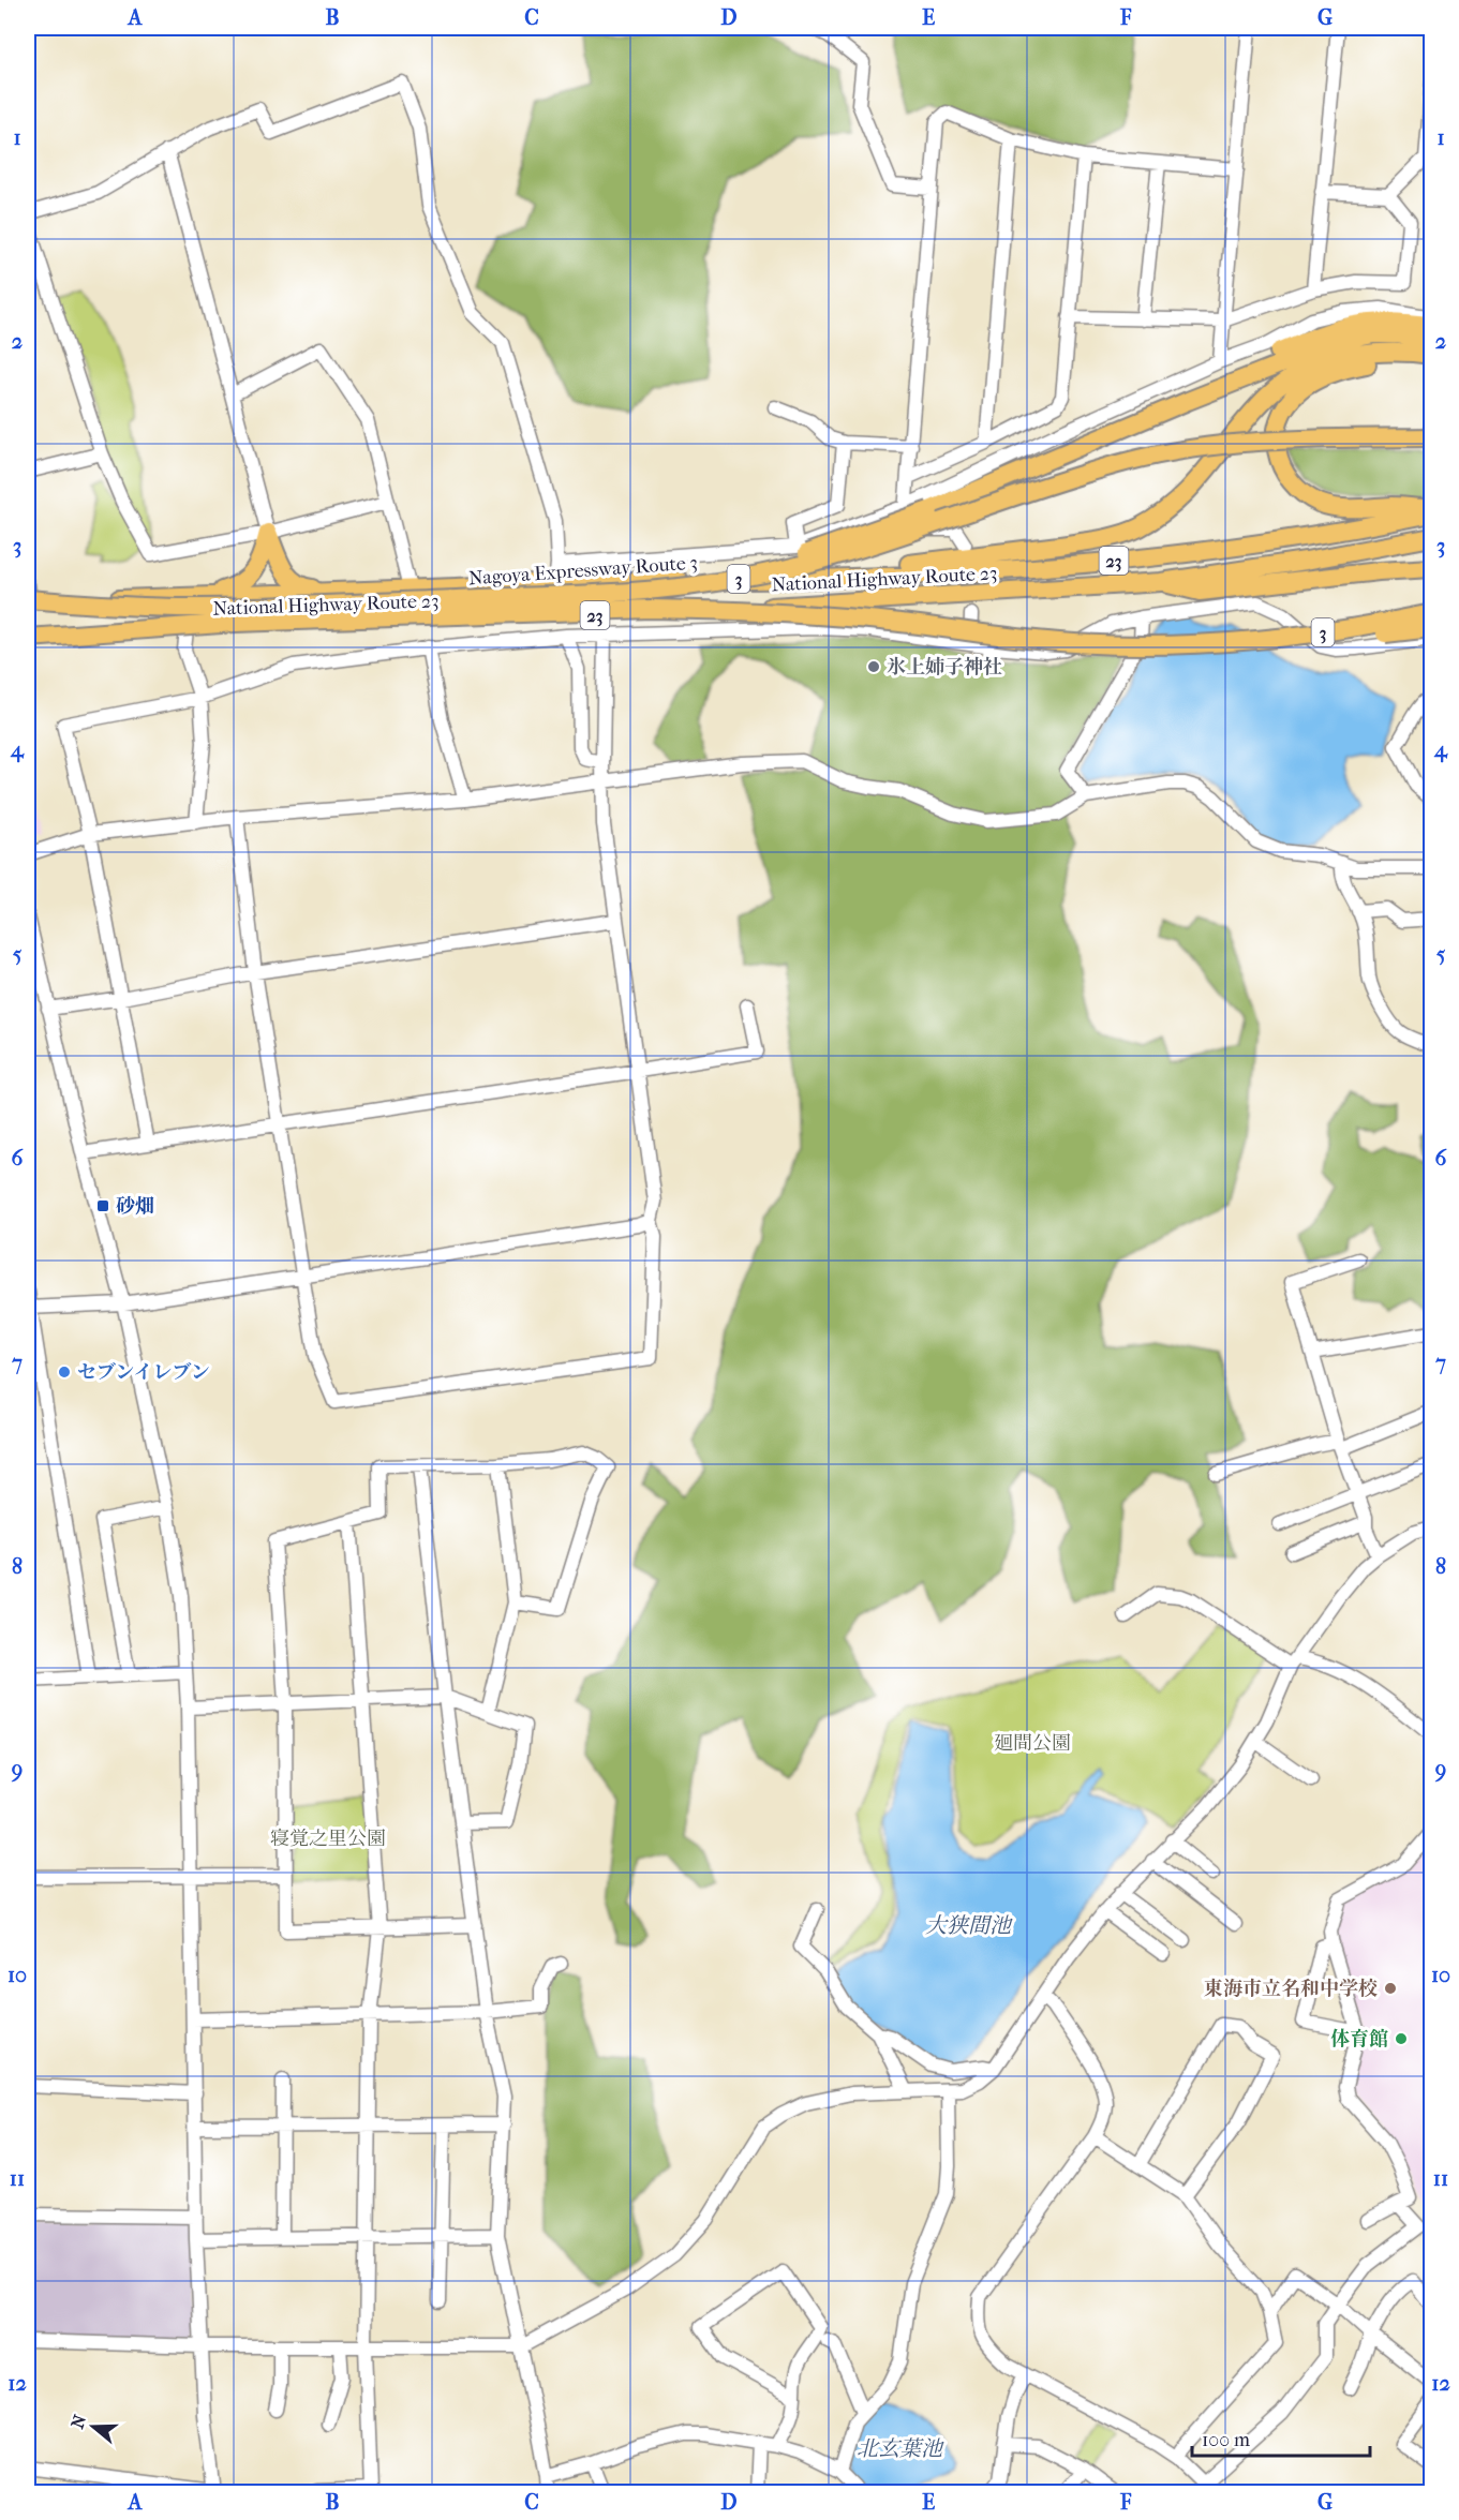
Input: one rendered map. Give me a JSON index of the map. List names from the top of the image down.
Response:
{
  "streets": {
    "highway": [
      "23",
      "Nagoya Expressway Route 3",
      "3",
      "National Highway Route 23"
    ]
  },
  "crossings": [
    ["Nagoya Expressway Route 3", "3"],
    ["Nagoya Expressway Route 3", "National Highway Route 23"]
  ],
  "water": ["大狭間池", "北玄葉池"],
  "parks": ["廻間公園", "寝覚之里公園"],
  "places": {
    "other": [
      "氷上姉子神社",
      "セブンイレブン",
      "東海市立名和中学校",
      "体育館"
    ],
    "transit": ["砂畑"]
  },
  "scale_bar": "100 m",
  "north": "left",
  "grid": {
    "columns": [
      "A",
      "B",
      "C",
      "D",
      "E",
      "F",
      "G"
    ],
    "rows": [
      "1",
      "2",
      "3",
      "4",
      "5",
      "6",
      "7",
      "8",
      "9",
      "10",
      "11",
      "12"
    ]
  }
}
